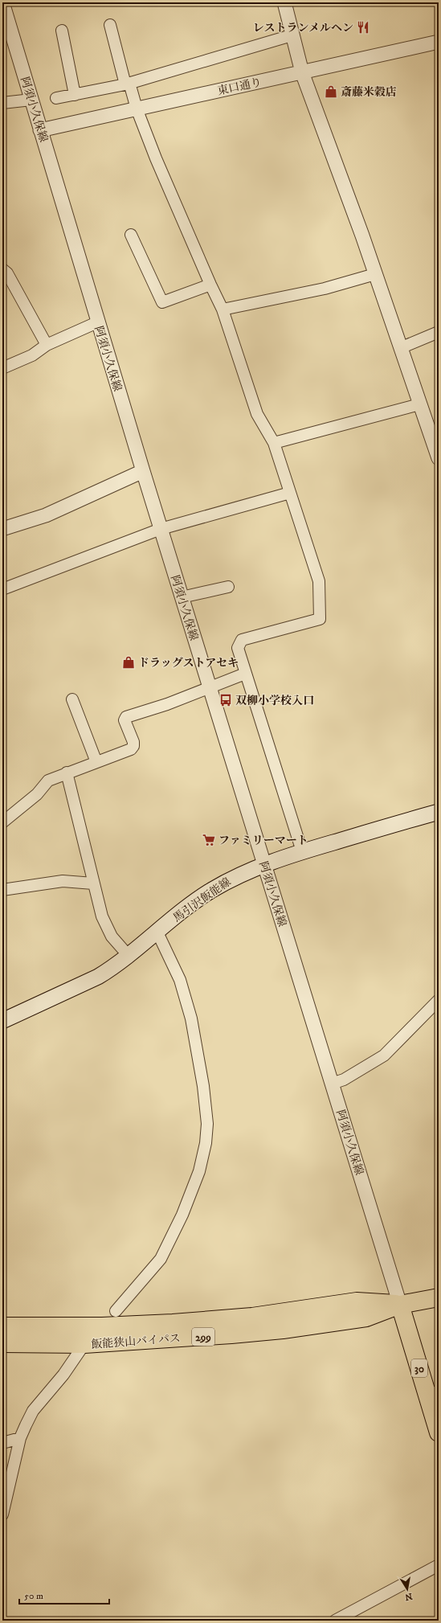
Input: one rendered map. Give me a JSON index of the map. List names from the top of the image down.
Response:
{
  "streets": {
    "main road": [
      "馬引沢飯能線",
      "299",
      "飯能狭山バイパス",
      "30"
    ],
    "street": ["東口通り", "阿須小久保線"]
  },
  "crossings": [
    ["東口通り", "阿須小久保線"],
    ["阿須小久保線", "馬引沢飯能線"],
    ["阿須小久保線", "飯能狭山バイパス"],
    ["阿須小久保線", "30"],
    ["飯能狭山バイパス", "30"]
  ],
  "places": {
    "restaurant": ["レストランメルヘン"],
    "shop": ["斎藤米穀店", "ドラッグストアセキ"],
    "bus stop": ["双柳小学校入口"],
    "supermarket": ["ファミリーマート"]
  },
  "scale_bar": "50 m",
  "north": "bottom"
}
